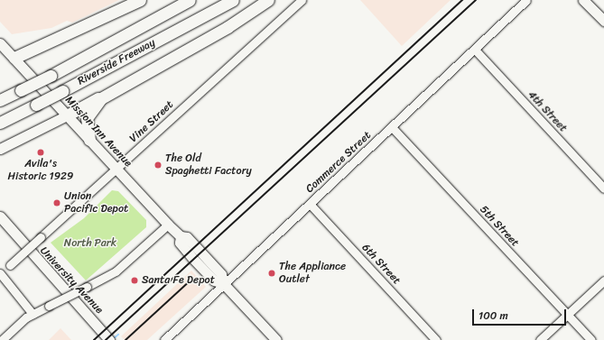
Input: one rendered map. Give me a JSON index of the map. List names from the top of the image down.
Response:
{
  "streets": {
    "highway": ["Riverside Freeway"],
    "main road": ["Mission Inn Avenue", "University Avenue"],
    "street": [
      "4th Street",
      "Vine Street",
      "Commerce Street",
      "5th Street",
      "6th Street"
    ]
  },
  "crossings": [
    ["4th Street", "Commerce Street"],
    ["Vine Street", "Mission Inn Avenue"],
    ["Mission Inn Avenue", "Commerce Street"],
    ["Commerce Street", "5th Street"],
    ["Commerce Street", "6th Street"]
  ],
  "parks": ["North Park"],
  "places": [
    "Avila's Historic 1929",
    "The Old Spaghetti Factory",
    "Union Pacific Depot",
    "The Appliance Outlet",
    "Santa Fe Depot"
  ],
  "scale_bar": "100 m"
}
